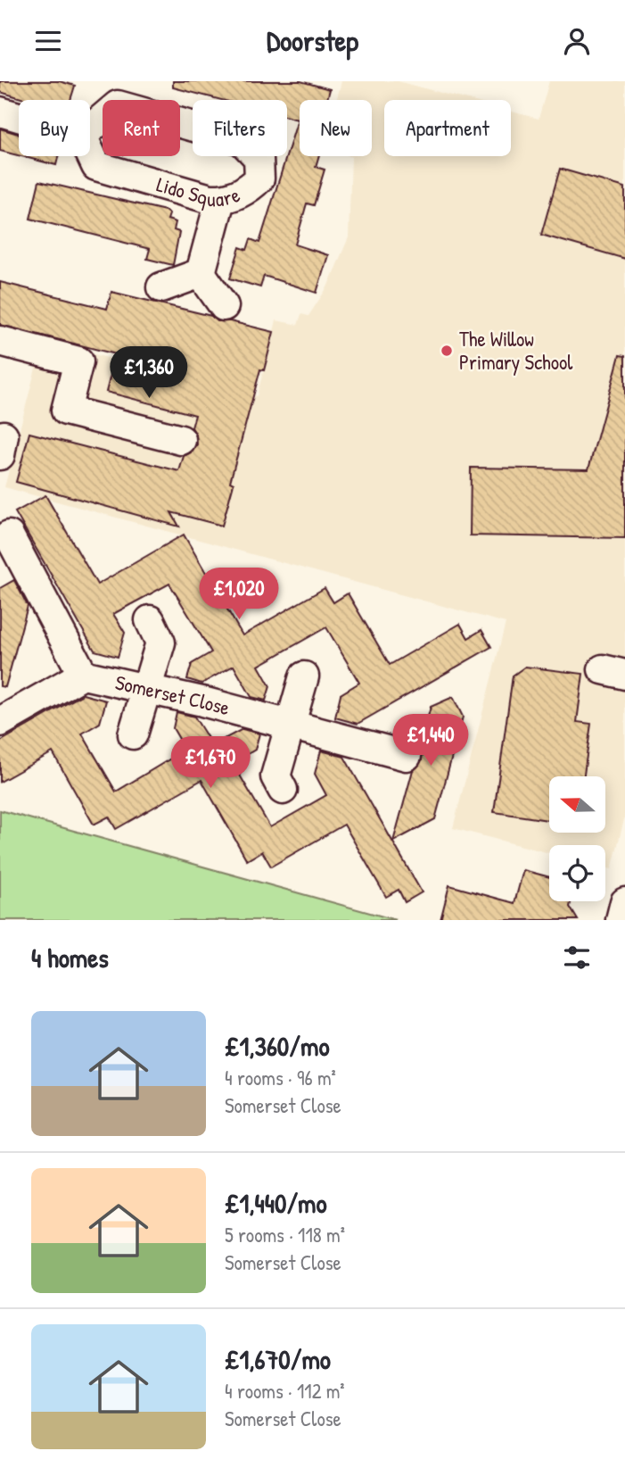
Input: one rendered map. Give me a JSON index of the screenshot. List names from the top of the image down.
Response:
{
  "streets": {
    "street": ["Lido Square", "Somerset Close"]
  },
  "places": ["The Willow Primary School"],
  "north": "left",
  "page": {
    "header": "Doorstep",
    "chip": [
      "Buy",
      "Rent",
      "Filters",
      "New",
      "Apartment"
    ],
    "price": [
      "£1,360",
      "£1,020",
      "£1,440",
      "£1,670"
    ],
    "heading": "4 homes",
    "list": [
      {
        "name": "£1,360/mo",
        "note": "4 rooms · 96 m² · Somerset Close"
      },
      {
        "name": "£1,440/mo",
        "note": "5 rooms · 118 m² · Somerset Close"
      },
      {
        "name": "£1,670/mo",
        "note": "4 rooms · 112 m² · Somerset Close"
      }
    ]
  }
}
